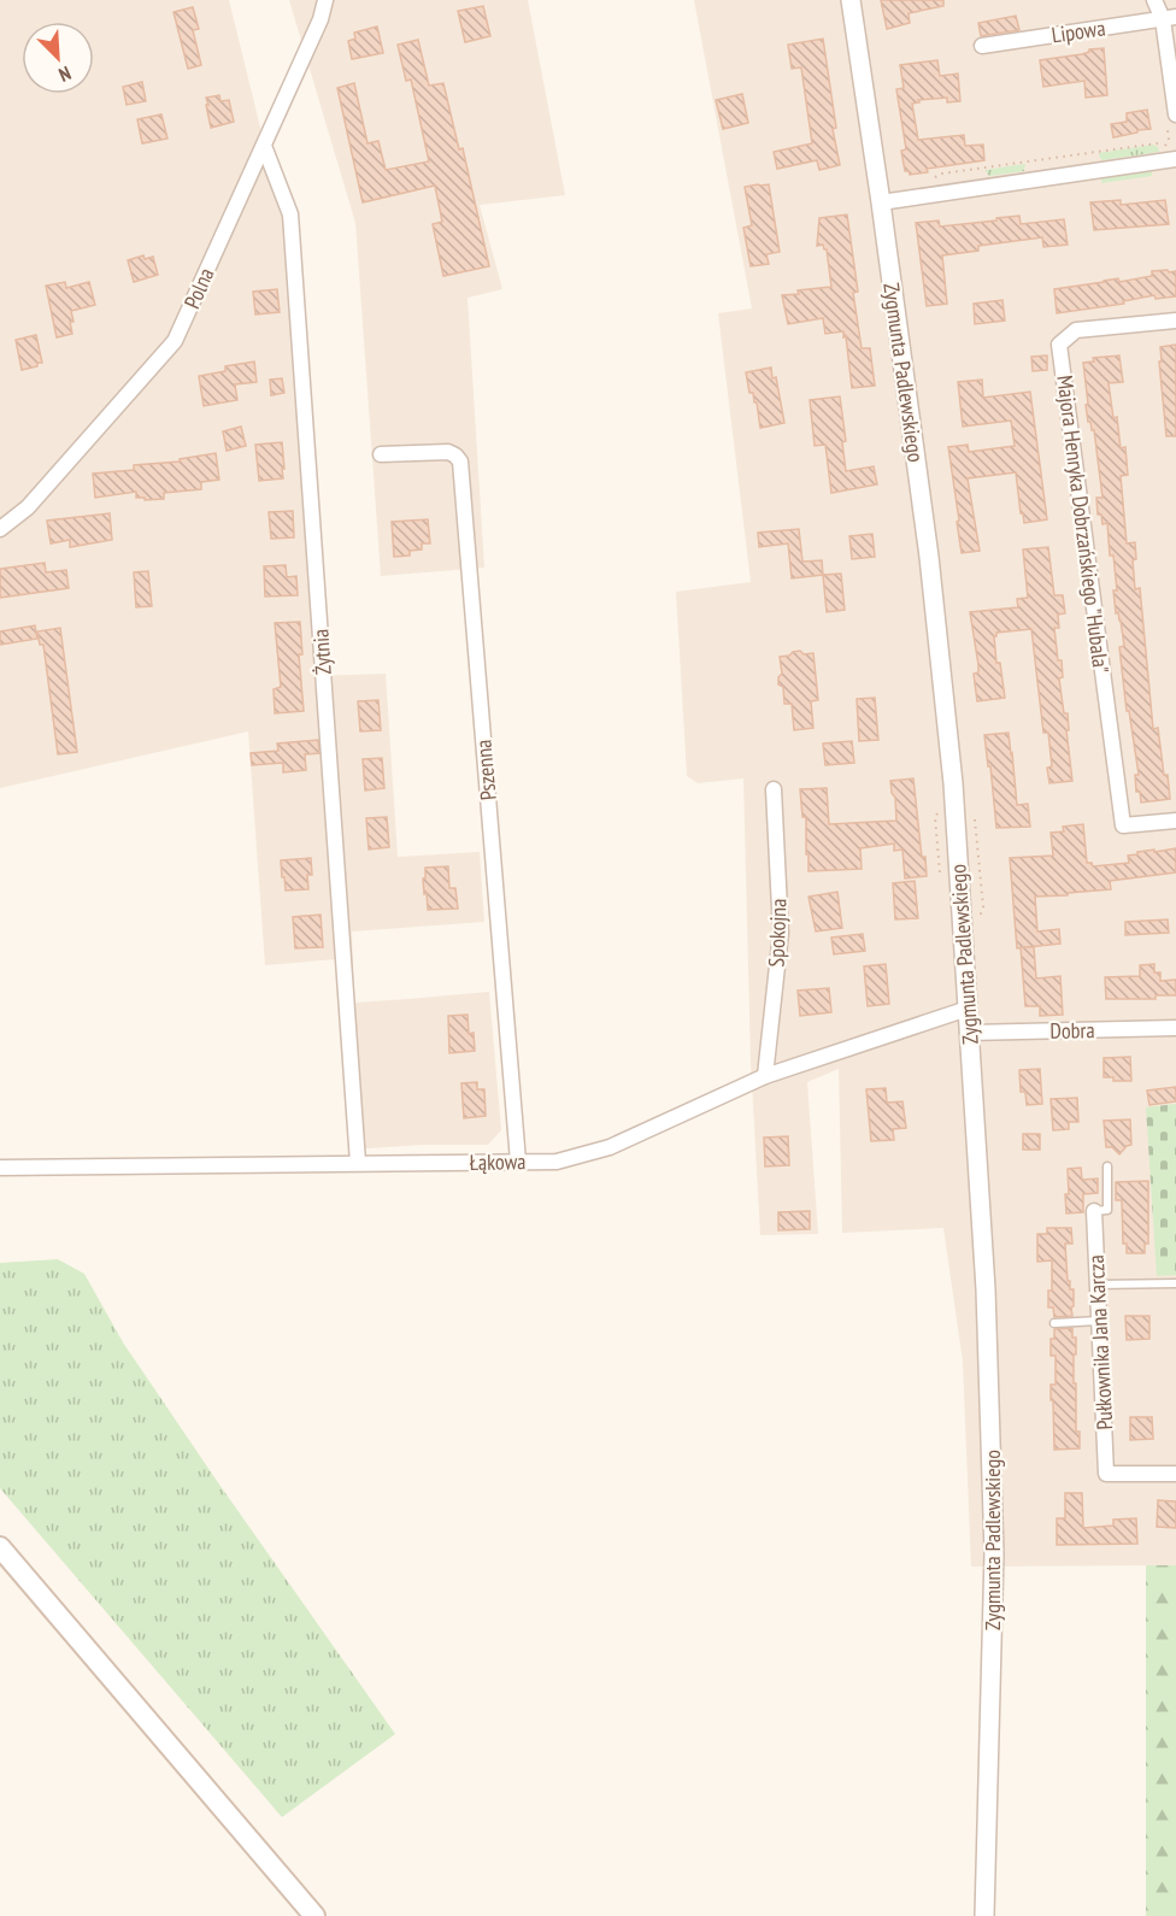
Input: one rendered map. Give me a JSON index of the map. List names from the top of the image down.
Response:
{
  "streets": {
    "street": [
      "Lipowa",
      "Polna",
      "Zygmunta Padlewskiego",
      "Majora Henryka Dobrzańskiego \"Hubala\"",
      "Żytnia",
      "Pszenna",
      "Spokojna",
      "Dobra",
      "Łąkowa",
      "Pułkownika Jana Karcza"
    ]
  },
  "crossings": [
    ["Polna", "Żytnia"],
    ["Zygmunta Padlewskiego", "Dobra"],
    ["Zygmunta Padlewskiego", "Łąkowa"],
    ["Żytnia", "Łąkowa"],
    ["Pszenna", "Łąkowa"],
    ["Spokojna", "Łąkowa"]
  ],
  "north": "bottom right"
}
